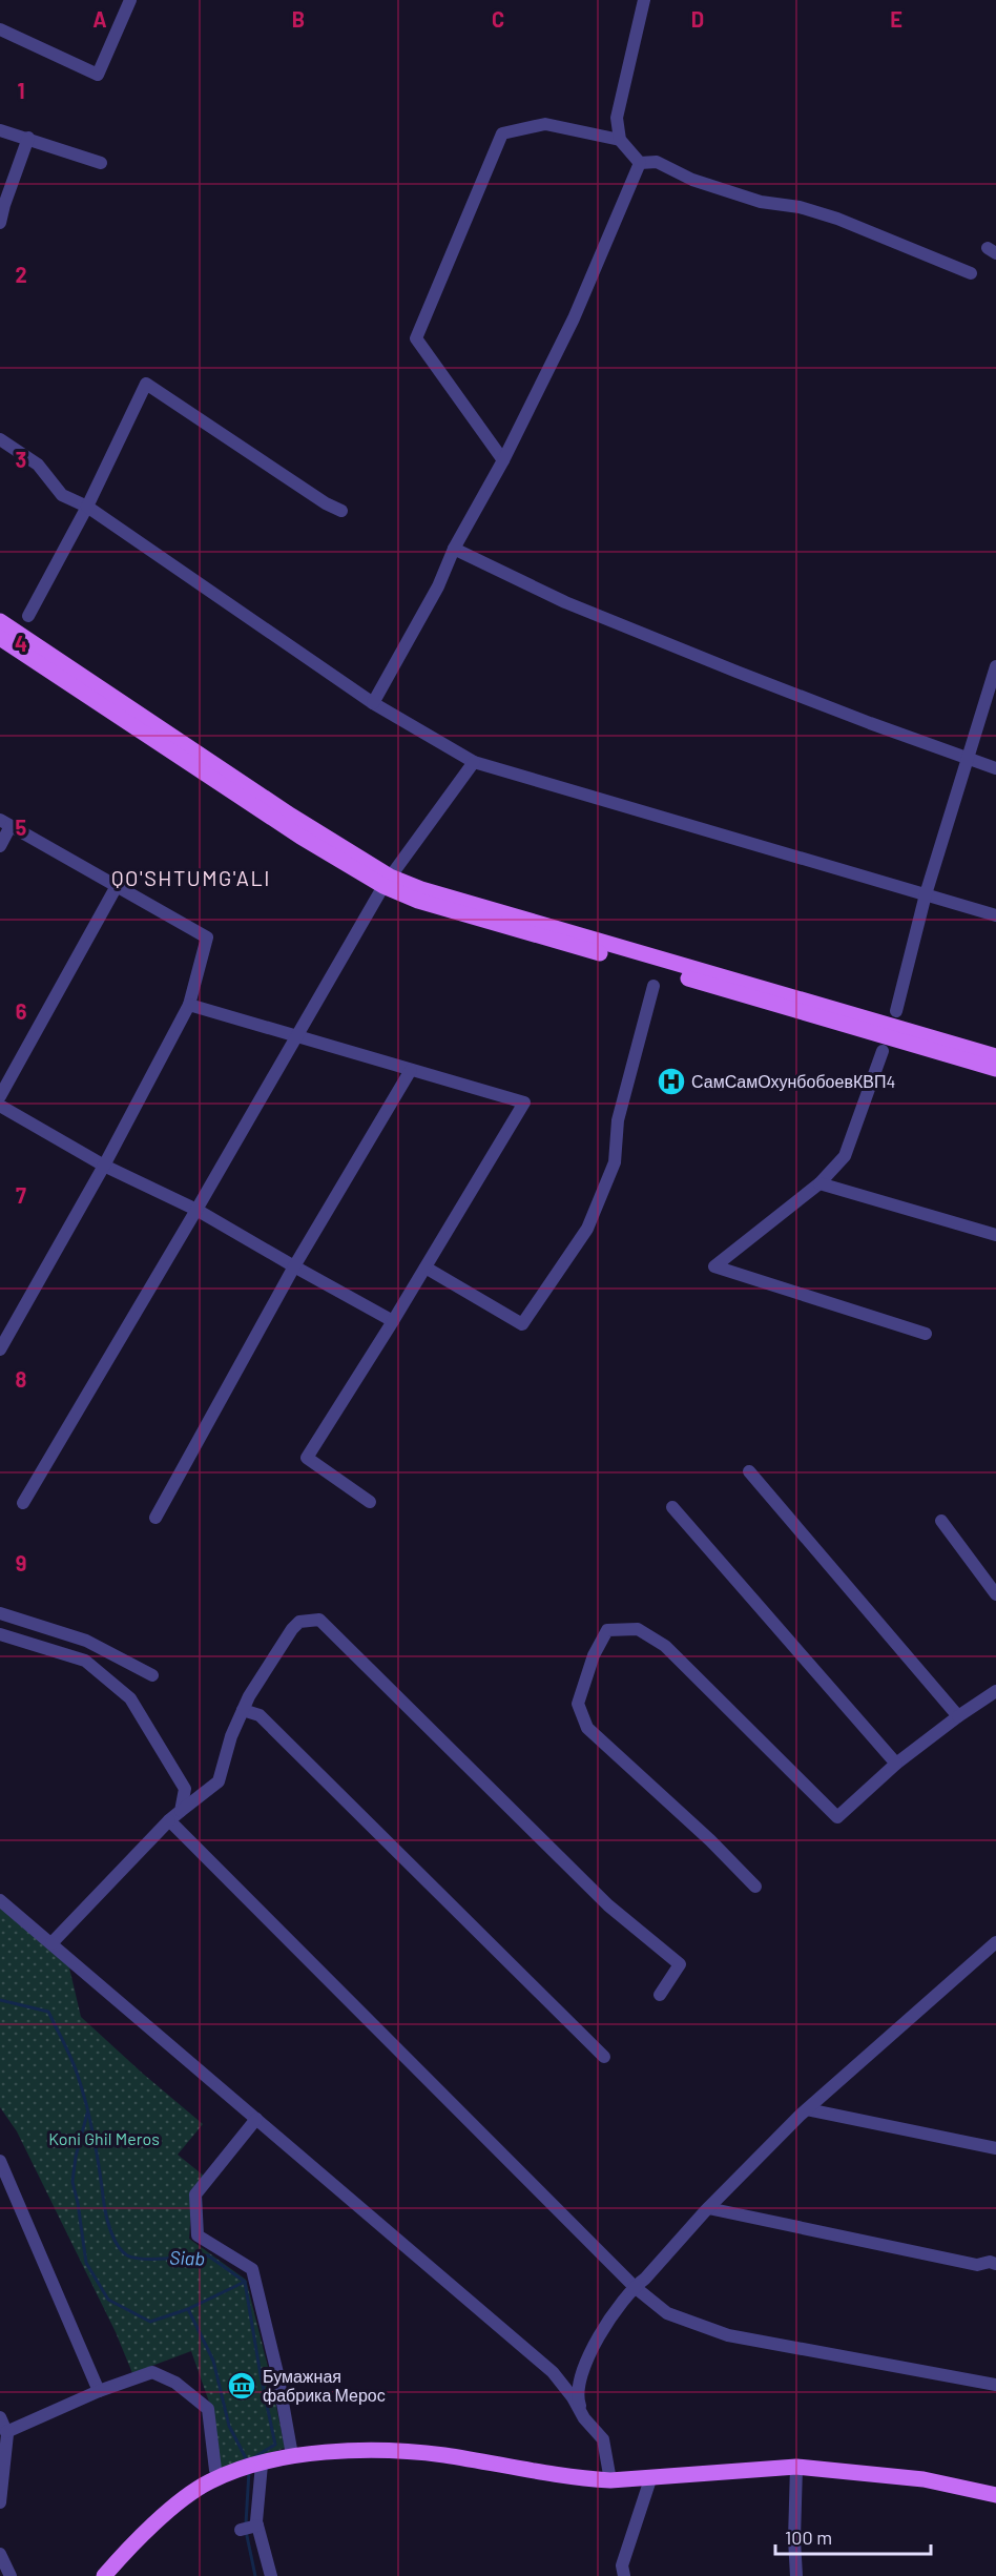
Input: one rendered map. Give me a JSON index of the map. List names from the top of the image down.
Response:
{
  "districts": ["QO'SHTUMG'ALI"],
  "water": ["Siab"],
  "parks": ["Koni Ghil Meros"],
  "places": {
    "hospital": ["СамСамОхунбобоевКВП4"],
    "museum": ["Бумажная фабрика Мерос"]
  },
  "scale_bar": "100 m",
  "grid": {
    "columns": [
      "A",
      "B",
      "C",
      "D",
      "E"
    ],
    "rows": [
      "1",
      "2",
      "3",
      "4",
      "5",
      "6",
      "7",
      "8",
      "9"
    ]
  }
}
